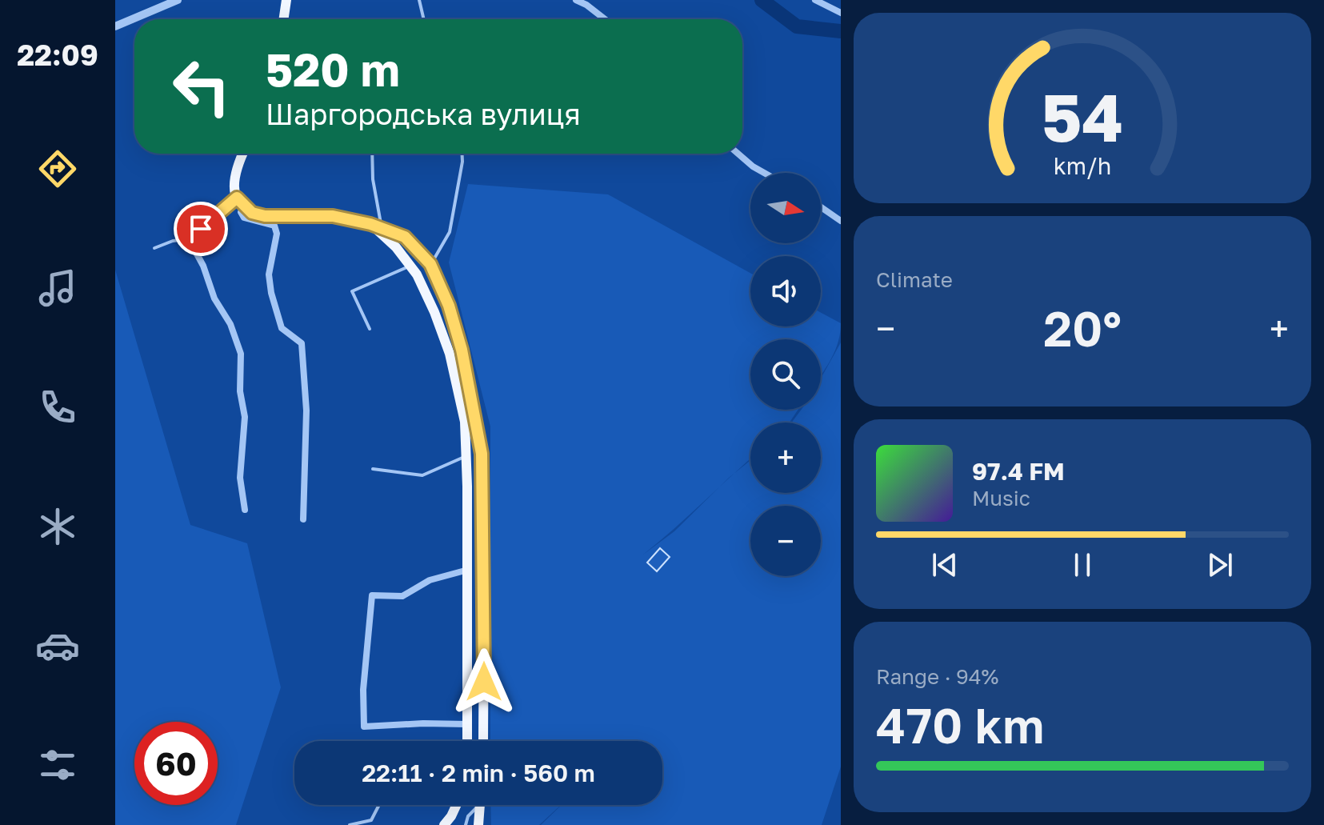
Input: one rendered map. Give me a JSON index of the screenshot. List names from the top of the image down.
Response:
{
  "north": "right",
  "page": {
    "tabs": "22:09",
    "turn": ["520 m", "Шаргородська вулиця"],
    "map_buttons": ["+", "−"],
    "tile": [
      "Climate",
      ["Range · 94%", "470 km"]
    ],
    "heat": ["−", "20°", "+"],
    "song": ["97.4 FM", "Music"],
    "limit": "60",
    "trip": "22:11 · 2 min · 560 m",
    "gauge": ["54", "km/h"]
  }
}
